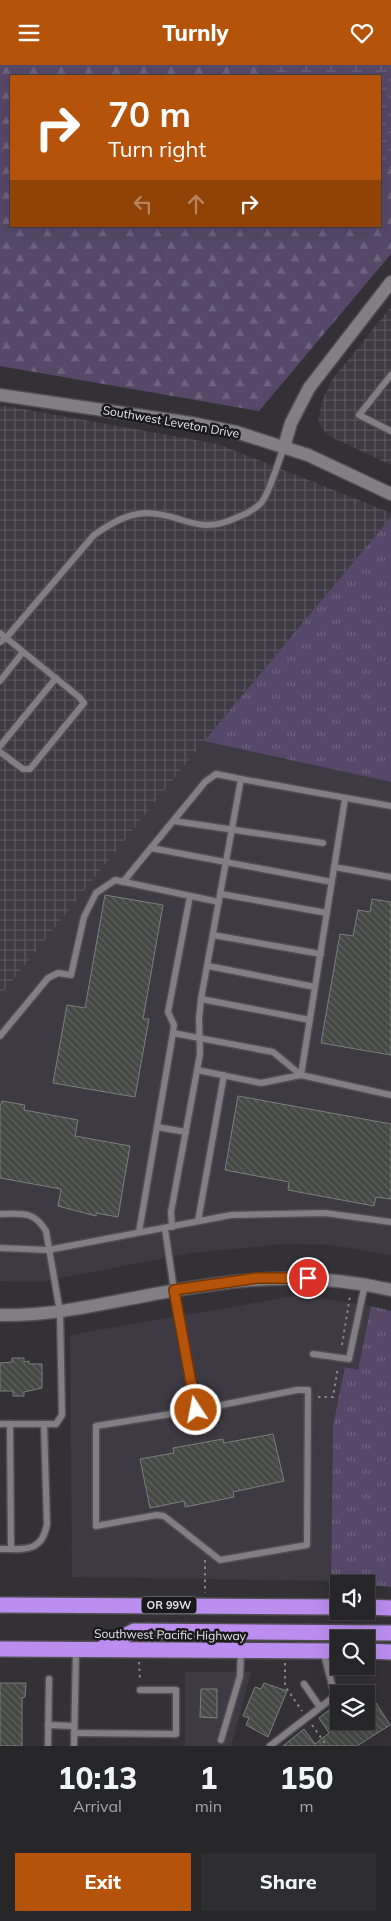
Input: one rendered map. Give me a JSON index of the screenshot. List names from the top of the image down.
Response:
{
  "streets": {
    "highway": ["OR 99W", "Southwest Pacific Highway"],
    "street": ["Southwest Leveton Drive"]
  },
  "page": {
    "header": "Turnly",
    "turn": ["70 m", "Turn right"],
    "eta": [
      "10:13",
      "Arrival",
      "1",
      "min",
      "150",
      "m"
    ],
    "buttons": ["Exit", "Share"]
  }
}
